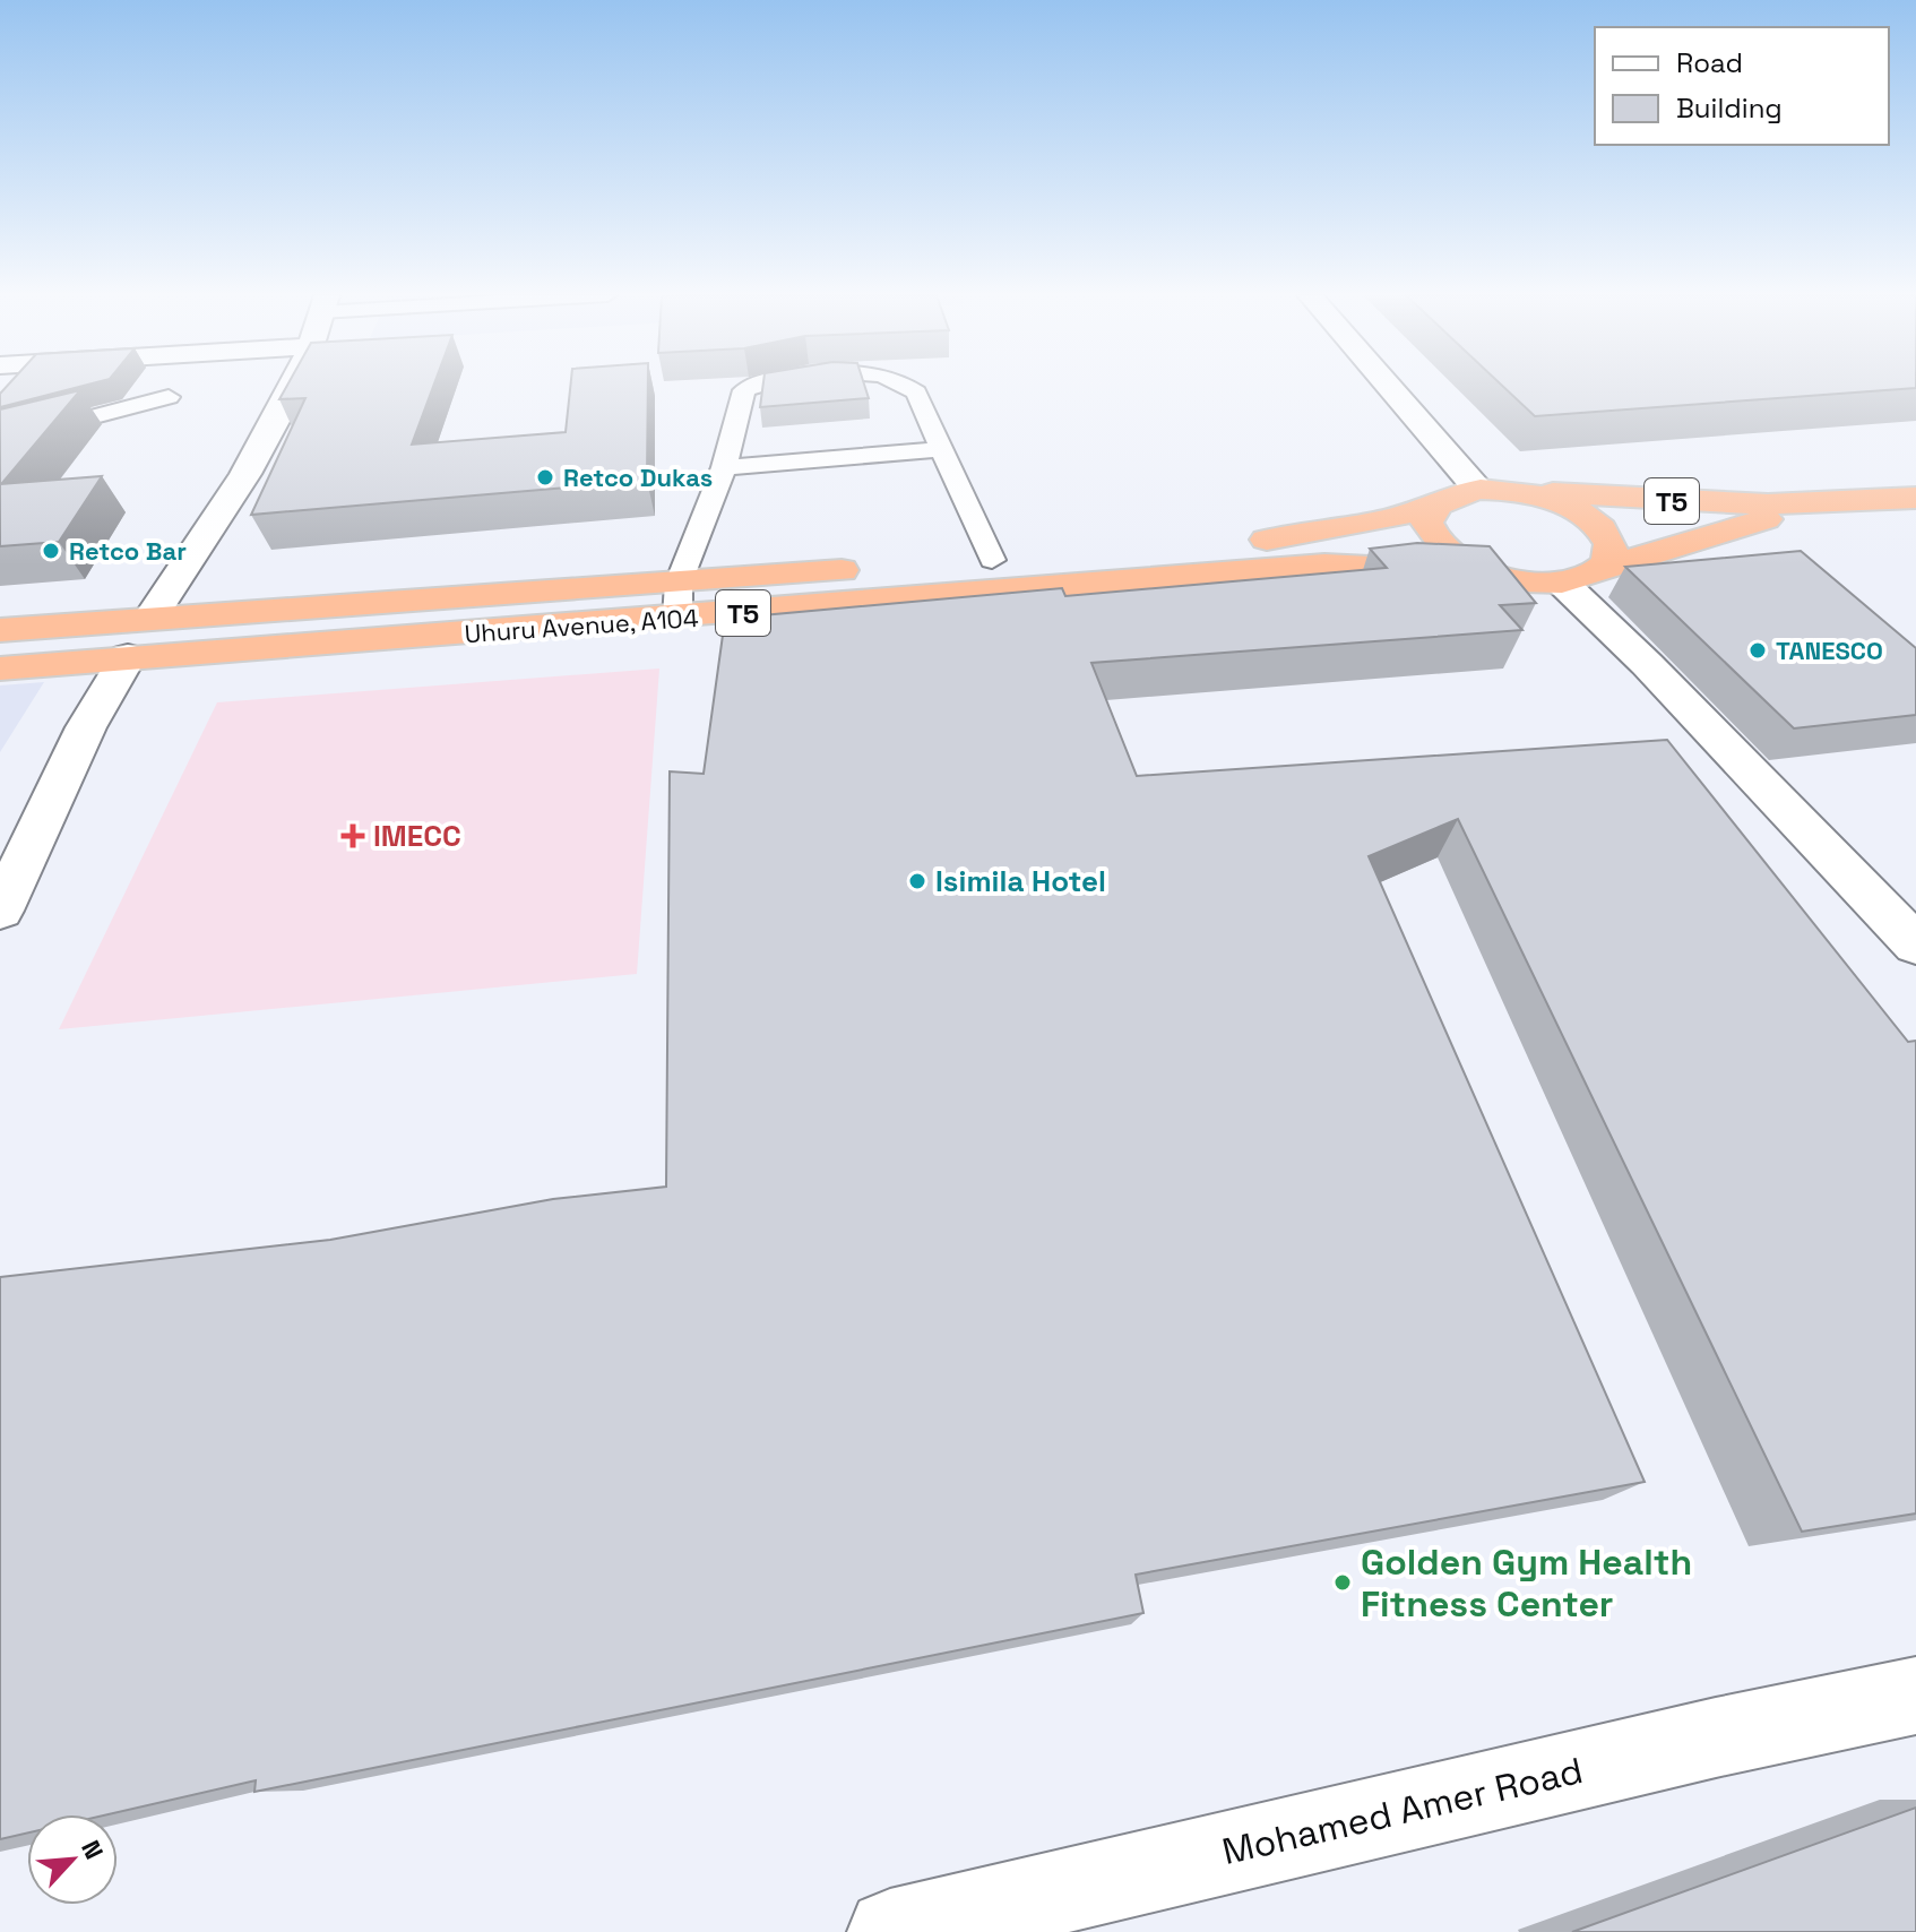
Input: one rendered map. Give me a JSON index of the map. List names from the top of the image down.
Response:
{
  "streets": {
    "highway": ["T5", "Uhuru Avenue, A104"],
    "street": ["Mohamed Amer Road"]
  },
  "crossings": [
    ["T5", "Uhuru Avenue, A104"]
  ],
  "places": {
    "other": [
      "Retco Dukas",
      "Retco Bar",
      "TANESCO",
      "Isimila Hotel",
      "Golden Gym Health Fitness Center"
    ],
    "health": ["IMECC"]
  },
  "legend": ["Road", "Building"],
  "north": "top right"
}
